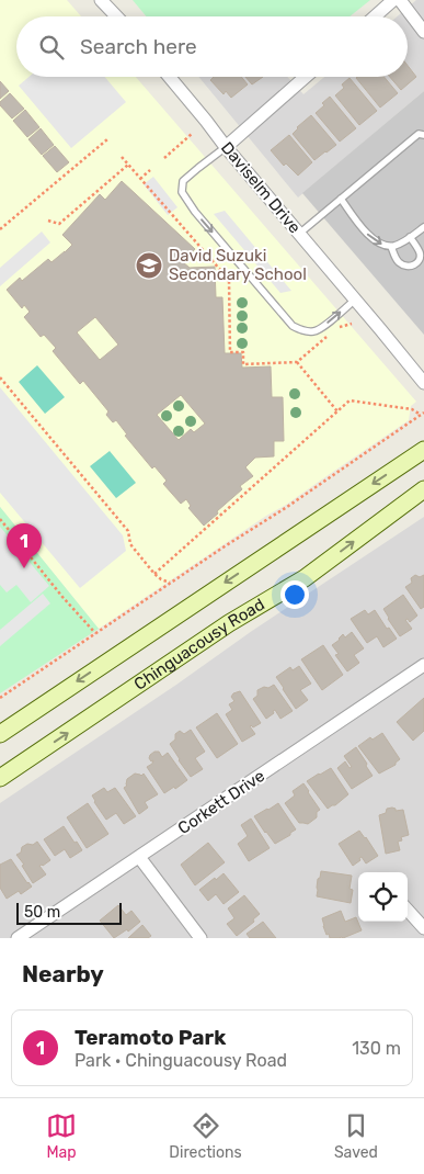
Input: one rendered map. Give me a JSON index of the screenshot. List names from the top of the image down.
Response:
{
  "streets": {
    "main road": ["Chinguacousy Road"],
    "street": ["Daviselm Drive", "Corkett Drive"]
  },
  "places": {
    "school or university": ["David Suzuki Secondary School"]
  },
  "scale_bar": "50 m",
  "page": {
    "search": "Search here",
    "pins": "1",
    "scale": "50 m",
    "heading": "Nearby",
    "list": [
      {
        "mark": "1",
        "name": "Teramoto Park",
        "note": "Park · Chinguacousy Road",
        "value": "130 m"
      }
    ],
    "nav": ["Map", "Directions", "Saved"]
  }
}
